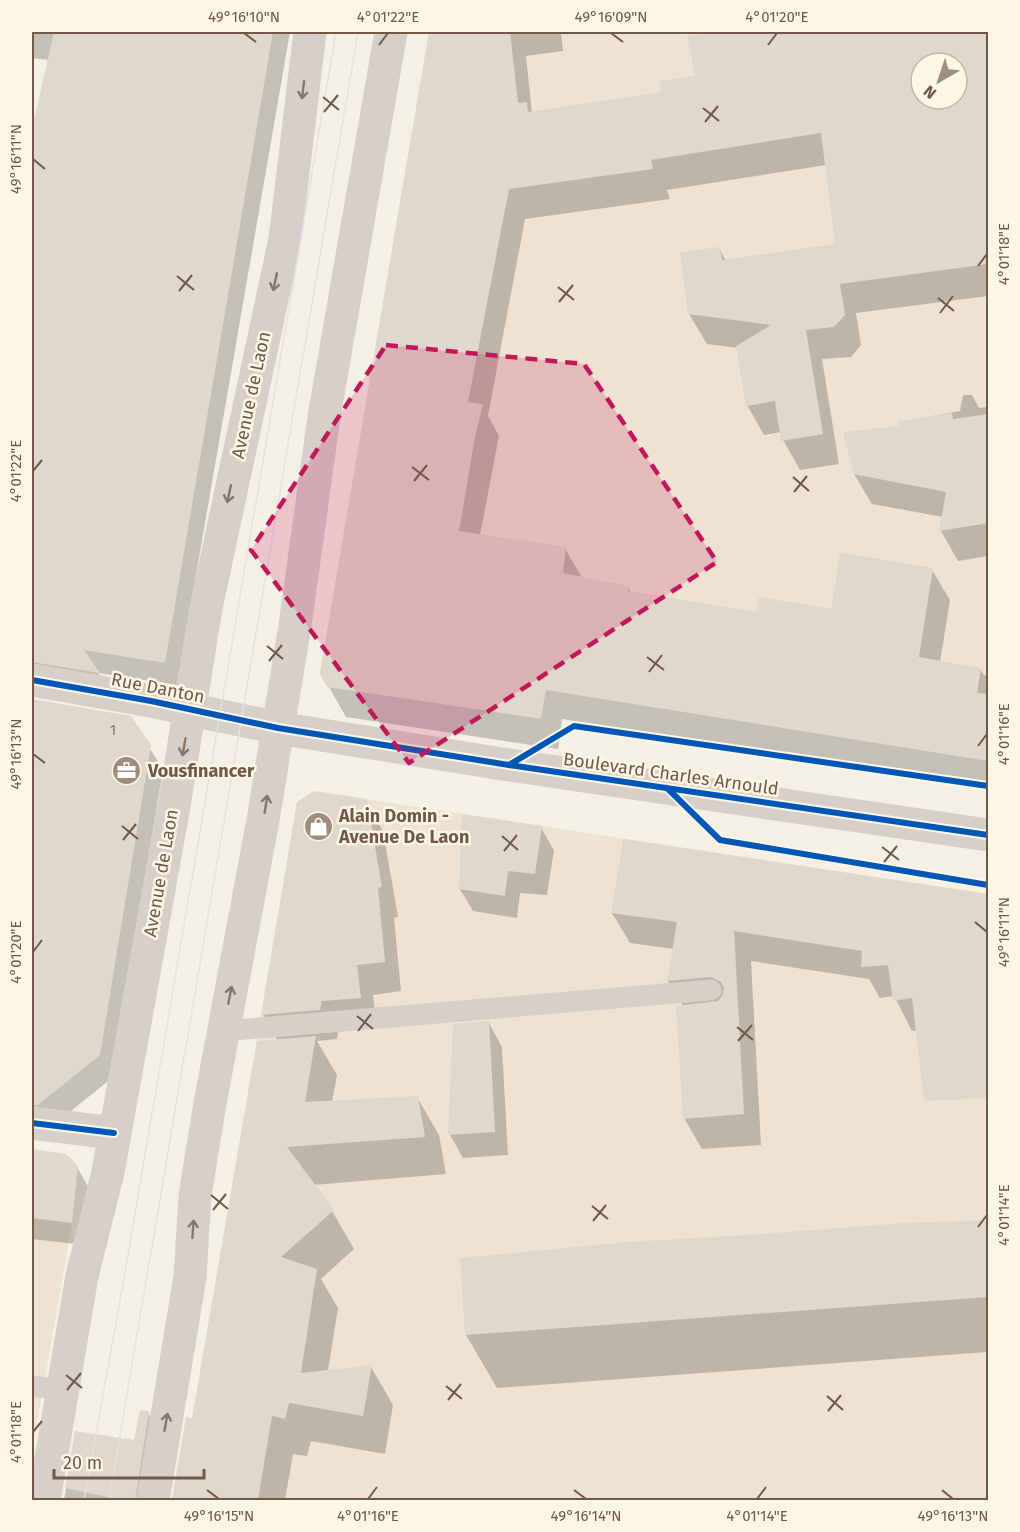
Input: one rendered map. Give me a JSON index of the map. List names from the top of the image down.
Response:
{
  "streets": {
    "main road": ["Avenue de Laon", "Rue Danton", "Boulevard Charles Arnould"]
  },
  "crossings": [
    ["Avenue de Laon", "Rue Danton"],
    ["Rue Danton", "Boulevard Charles Arnould"]
  ],
  "places": {
    "office": ["Vousfinancer"],
    "shop": ["Alain Domin - Avenue De Laon"]
  },
  "house_numbers": ["1"],
  "scale_bar": "20 m",
  "north": "bottom left",
  "coordinates": [
    "49°16'10\"N",
    "4°01'22\"E",
    "49°16'09\"N",
    "4°01'20\"E",
    "49°16'11\"N",
    "4°01'18\"E",
    "4°01'16\"E",
    "49°16'13\"N",
    "4°01'14\"E",
    "49°16'15\"N",
    "49°16'14\"N"
  ]
}
